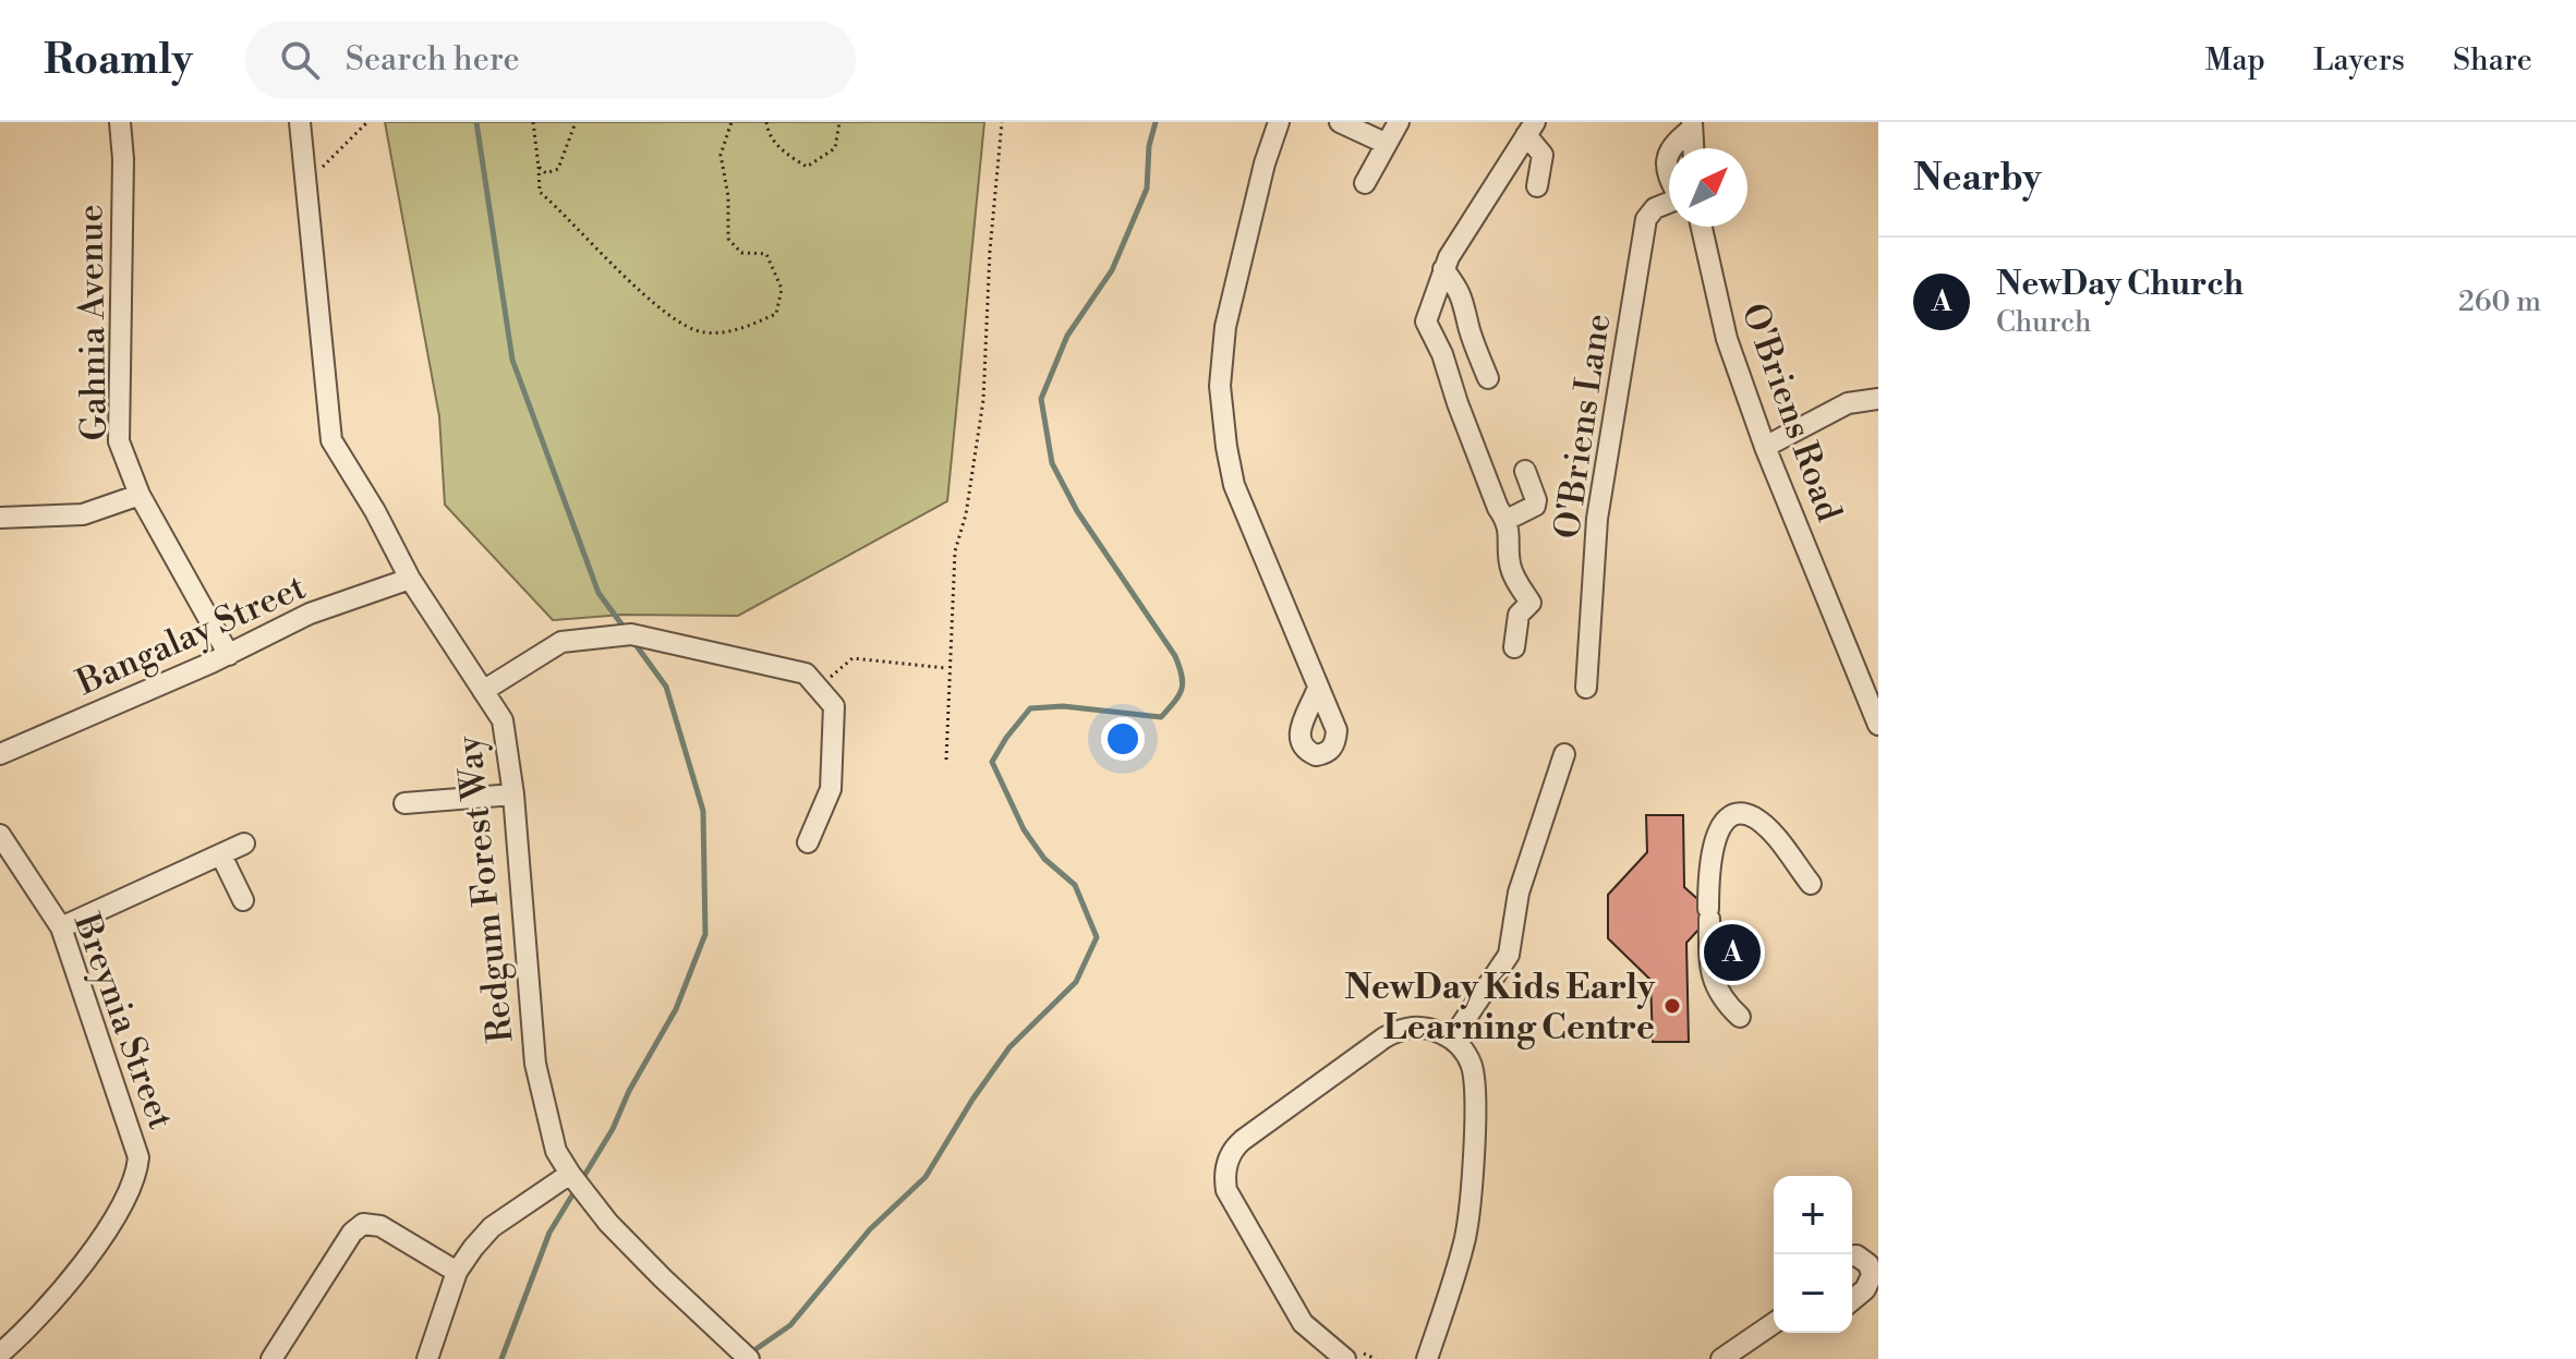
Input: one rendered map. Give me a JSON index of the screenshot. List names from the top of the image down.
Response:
{
  "streets": {
    "street": [
      "Gahnia Avenue",
      "O'Briens Road",
      "O'Briens Lane",
      "Bangalay Street",
      "Redgum Forest Way",
      "Breynia Street"
    ]
  },
  "crossings": [
    ["Gahnia Avenue", "Bangalay Street"],
    ["Bangalay Street", "Redgum Forest Way"]
  ],
  "places": ["NewDay Kids Early Learning Centre"],
  "north": "top right",
  "page": {
    "header": "Roamly",
    "search": "Search here",
    "nav": ["Map", "Layers", "Share"],
    "heading": "Nearby",
    "list": [
      {
        "mark": "A",
        "name": "NewDay Church",
        "note": "Church",
        "value": "260 m"
      }
    ],
    "pins": "A",
    "map_buttons": ["+", "−"]
  }
}
